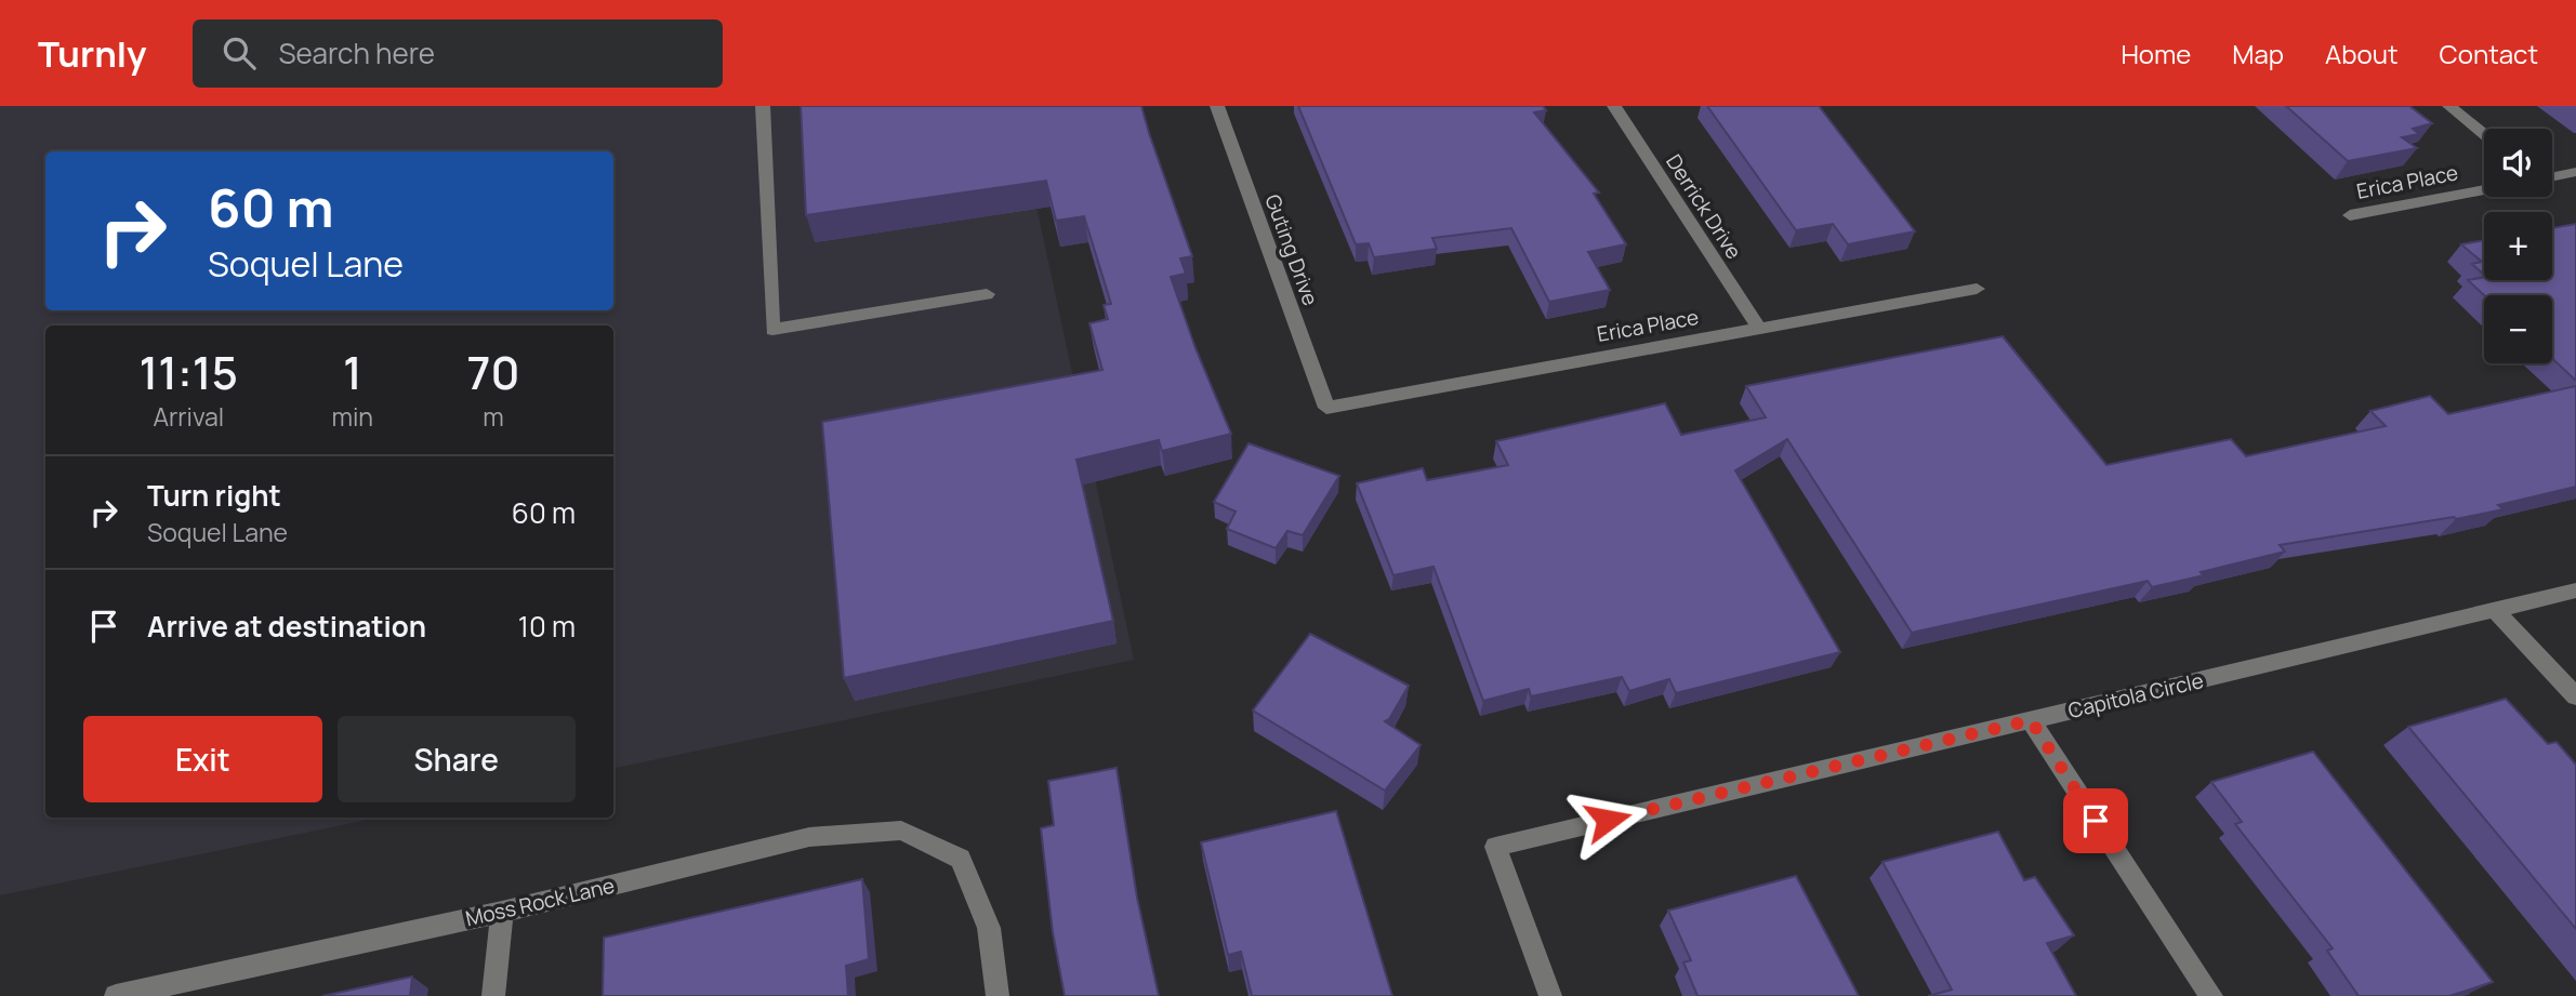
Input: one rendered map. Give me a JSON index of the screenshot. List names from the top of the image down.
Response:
{
  "streets": {
    "street": [
      "Erica Place",
      "Derrick Drive",
      "Guting Drive",
      "Capitola Circle",
      "Moss Rock Lane"
    ]
  },
  "crossings": [
    ["Erica Place", "Derrick Drive"],
    ["Erica Place", "Guting Drive"]
  ],
  "page": {
    "header": "Turnly",
    "search": "Search here",
    "nav": [
      "Home",
      "Map",
      "About",
      "Contact"
    ],
    "map_buttons": ["+", "−"],
    "turn": ["60 m", "Soquel Lane"],
    "eta": [
      "11:15",
      "Arrival",
      "1",
      "min",
      "70",
      "m"
    ],
    "list": [
      {
        "name": "Turn right",
        "note": "Soquel Lane",
        "value": "60 m"
      },
      {
        "name": "Arrive at destination",
        "value": "10 m"
      }
    ],
    "buttons": ["Exit", "Share"]
  }
}
